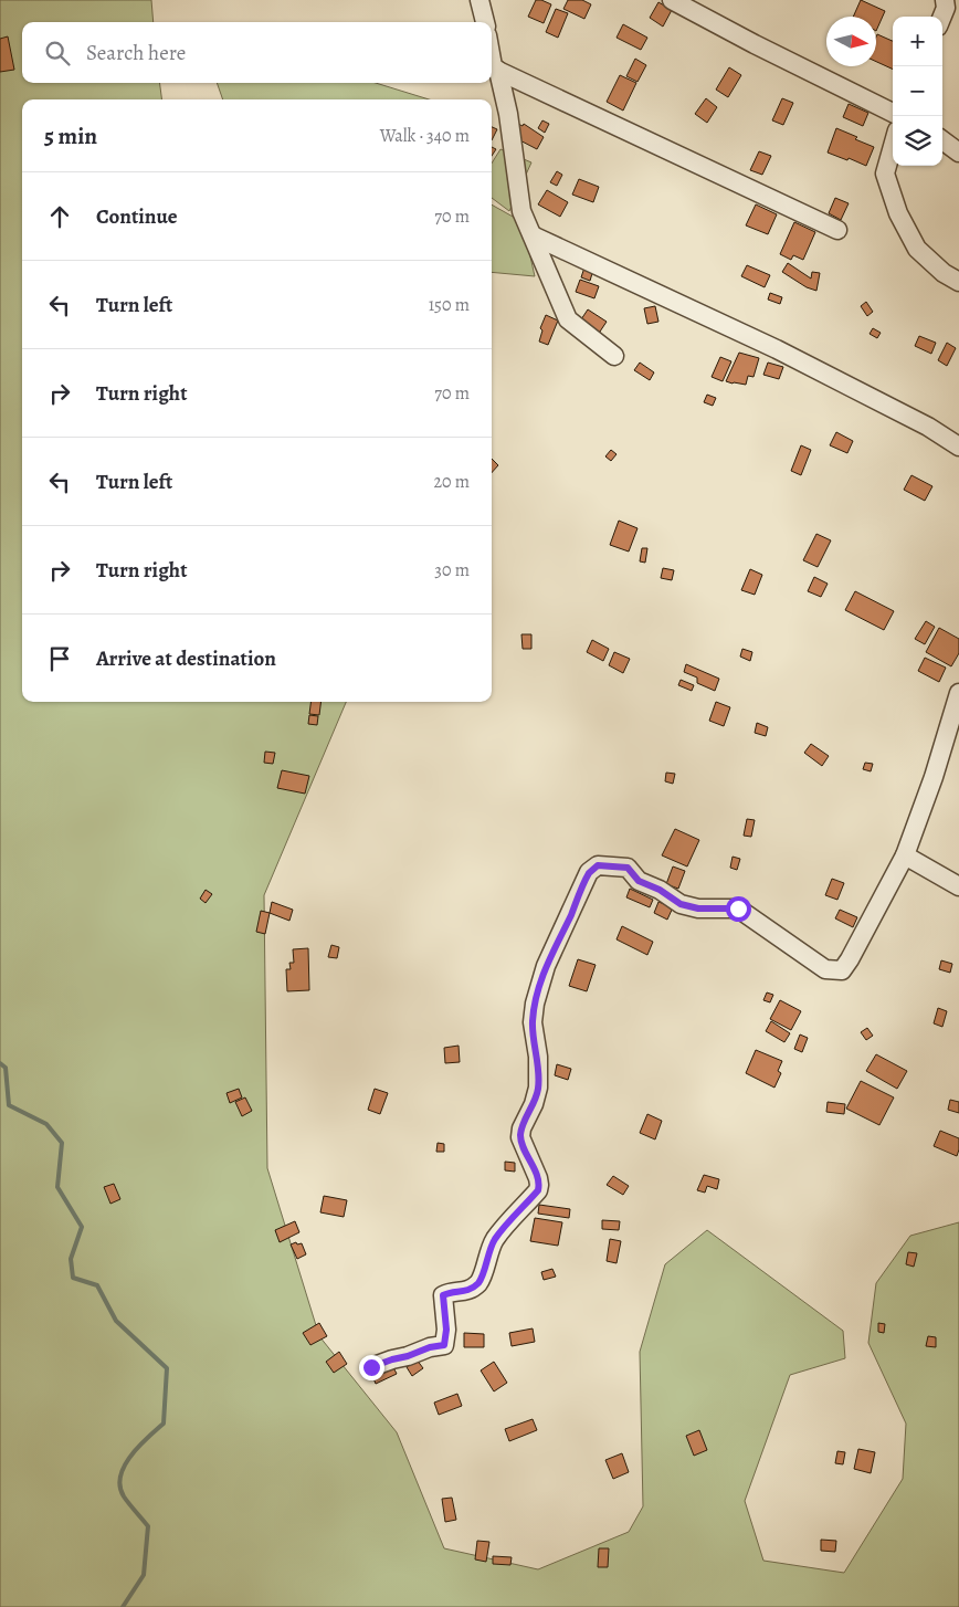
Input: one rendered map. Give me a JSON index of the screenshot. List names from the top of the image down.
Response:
{
  "north": "right",
  "page": {
    "map_buttons": ["+", "−"],
    "search": "Search here",
    "heading": ["5 min", "Walk · 340 m"],
    "list": [
      ["Continue", "70 m"],
      ["Turn left", "150 m"],
      ["Turn right", "70 m"],
      ["Turn left", "20 m"],
      ["Turn right", "30 m"],
      "Arrive at destination"
    ]
  }
}
